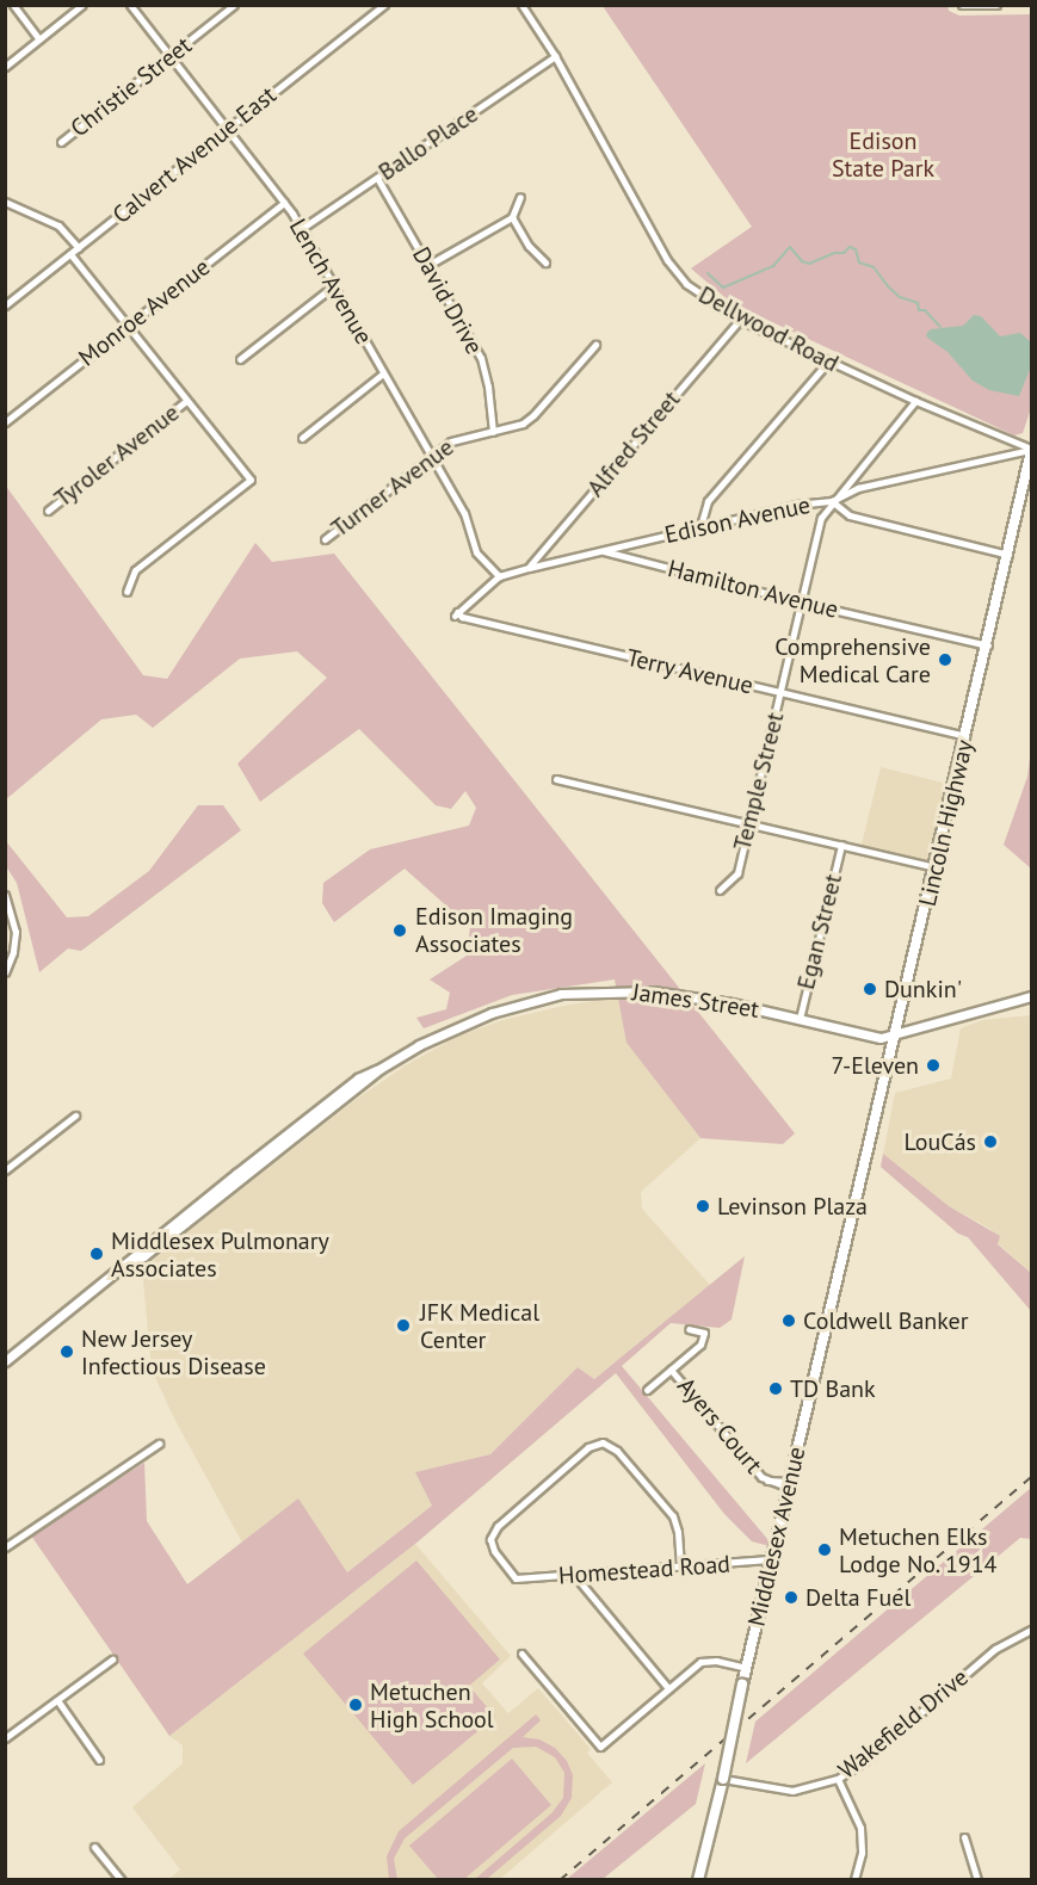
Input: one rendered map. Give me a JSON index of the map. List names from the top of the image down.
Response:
{
  "streets": {
    "main road": ["Lincoln Highway", "Middlesex Avenue"],
    "street": [
      "Christie Street",
      "Ballo Place",
      "Calvert Avenue East",
      "Lench Avenue",
      "David Drive",
      "Monroe Avenue",
      "Dellwood Road",
      "Alfred Street",
      "Tyroler Avenue",
      "Turner Avenue",
      "Edison Avenue",
      "Hamilton Avenue",
      "Terry Avenue",
      "Temple Street",
      "Egan Street",
      "James Street",
      "Ayers Court",
      "Homestead Road",
      "Wakefield Drive"
    ]
  },
  "crossings": [
    ["Christie Street", "Lench Avenue"],
    ["Ballo Place", "Lench Avenue"],
    ["Ballo Place", "David Drive"],
    ["Ballo Place", "Dellwood Road"],
    ["Calvert Avenue East", "Lench Avenue"],
    ["Lench Avenue", "Monroe Avenue"],
    ["Lench Avenue", "Turner Avenue"],
    ["Lench Avenue", "Edison Avenue"],
    ["David Drive", "Turner Avenue"],
    ["Dellwood Road", "Alfred Street"],
    ["Dellwood Road", "Edison Avenue"],
    ["Dellwood Road", "Temple Street"],
    ["Dellwood Road", "Lincoln Highway"],
    ["Alfred Street", "Edison Avenue"],
    ["Edison Avenue", "Hamilton Avenue"],
    ["Edison Avenue", "Terry Avenue"],
    ["Edison Avenue", "Temple Street"],
    ["Edison Avenue", "Lincoln Highway"],
    ["Hamilton Avenue", "Temple Street"],
    ["Hamilton Avenue", "Lincoln Highway"],
    ["Terry Avenue", "Temple Street"],
    ["Terry Avenue", "Lincoln Highway"],
    ["Lincoln Highway", "James Street"],
    ["Lincoln Highway", "Middlesex Avenue"],
    ["Egan Street", "James Street"],
    ["Ayers Court", "Middlesex Avenue"],
    ["Middlesex Avenue", "Homestead Road"],
    ["Middlesex Avenue", "Wakefield Drive"]
  ],
  "parks": ["Edison State Park"],
  "places": [
    "Comprehensive Medical Care",
    "Edison Imaging Associates",
    "Dunkin'",
    "7-Eleven",
    "LouCás",
    "Levinson Plaza",
    "Middlesex Pulmonary Associates",
    "Coldwell Banker",
    "JFK Medical Center",
    "New Jersey Infectious Disease",
    "TD Bank",
    "Metuchen Elks Lodge No. 1914",
    "Delta Fuel",
    "Metuchen High School"
  ]
}
